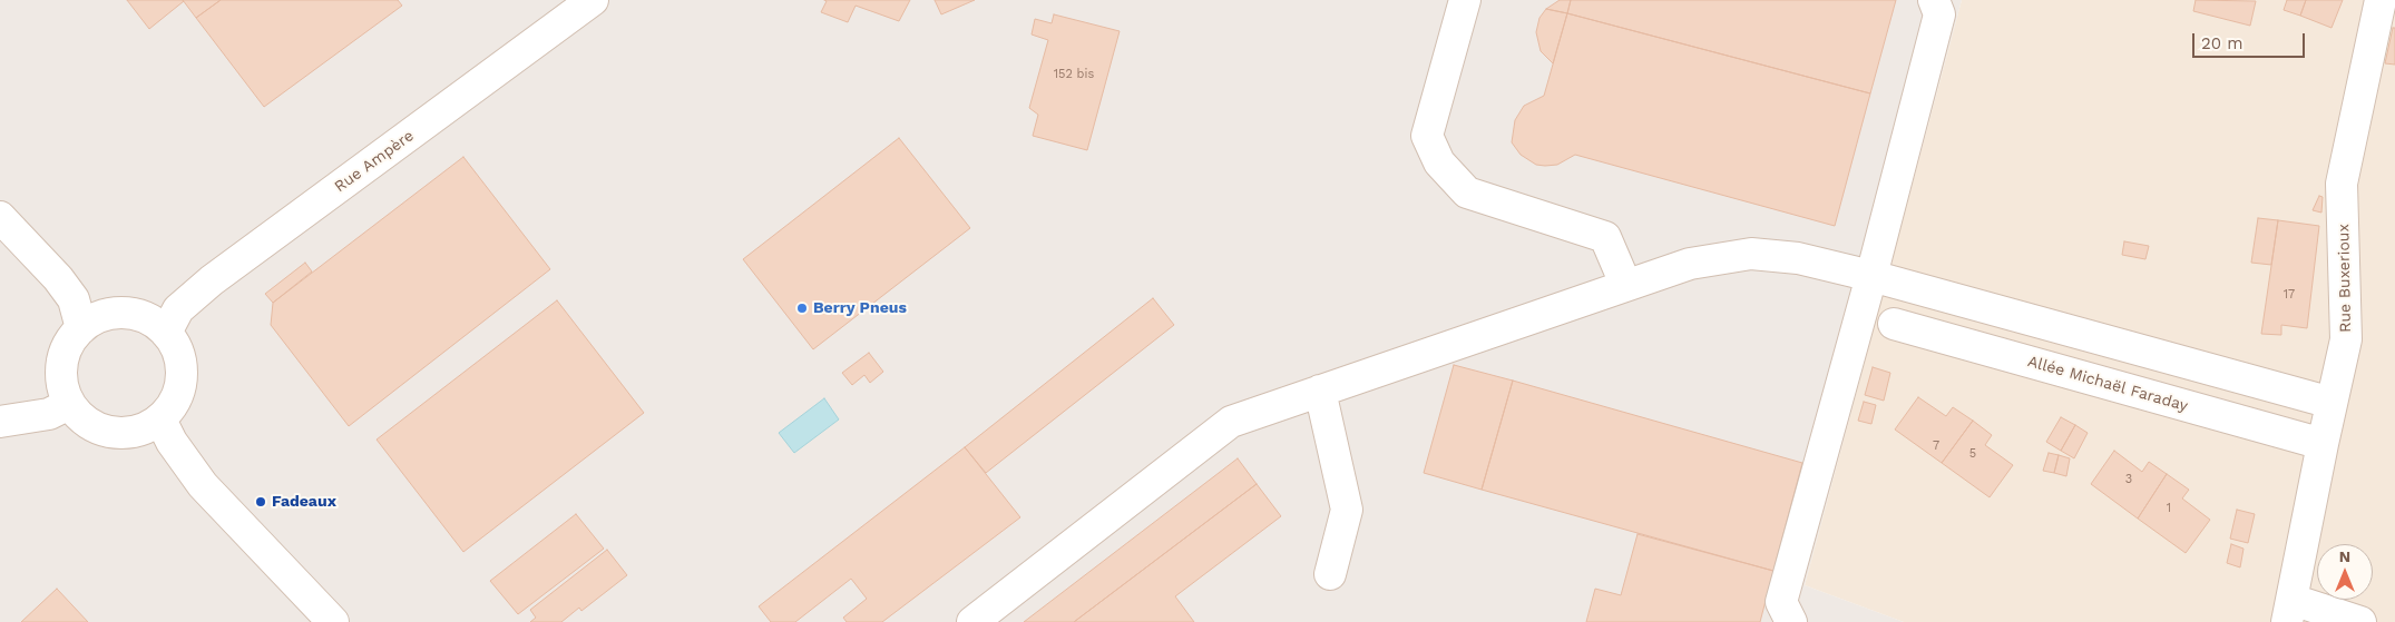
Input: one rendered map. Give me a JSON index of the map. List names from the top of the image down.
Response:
{
  "streets": {
    "street": ["Rue Ampère", "Rue Buxerioux", "Allée Michaël Faraday"]
  },
  "crossings": [
    ["Rue Buxerioux", "Allée Michaël Faraday"]
  ],
  "places": ["Berry Pneus", "Fadeaux"],
  "house_numbers": [
    "152 bis",
    "17",
    "7",
    "5",
    "3",
    "1"
  ],
  "scale_bar": "20 m",
  "north": "top"
}
